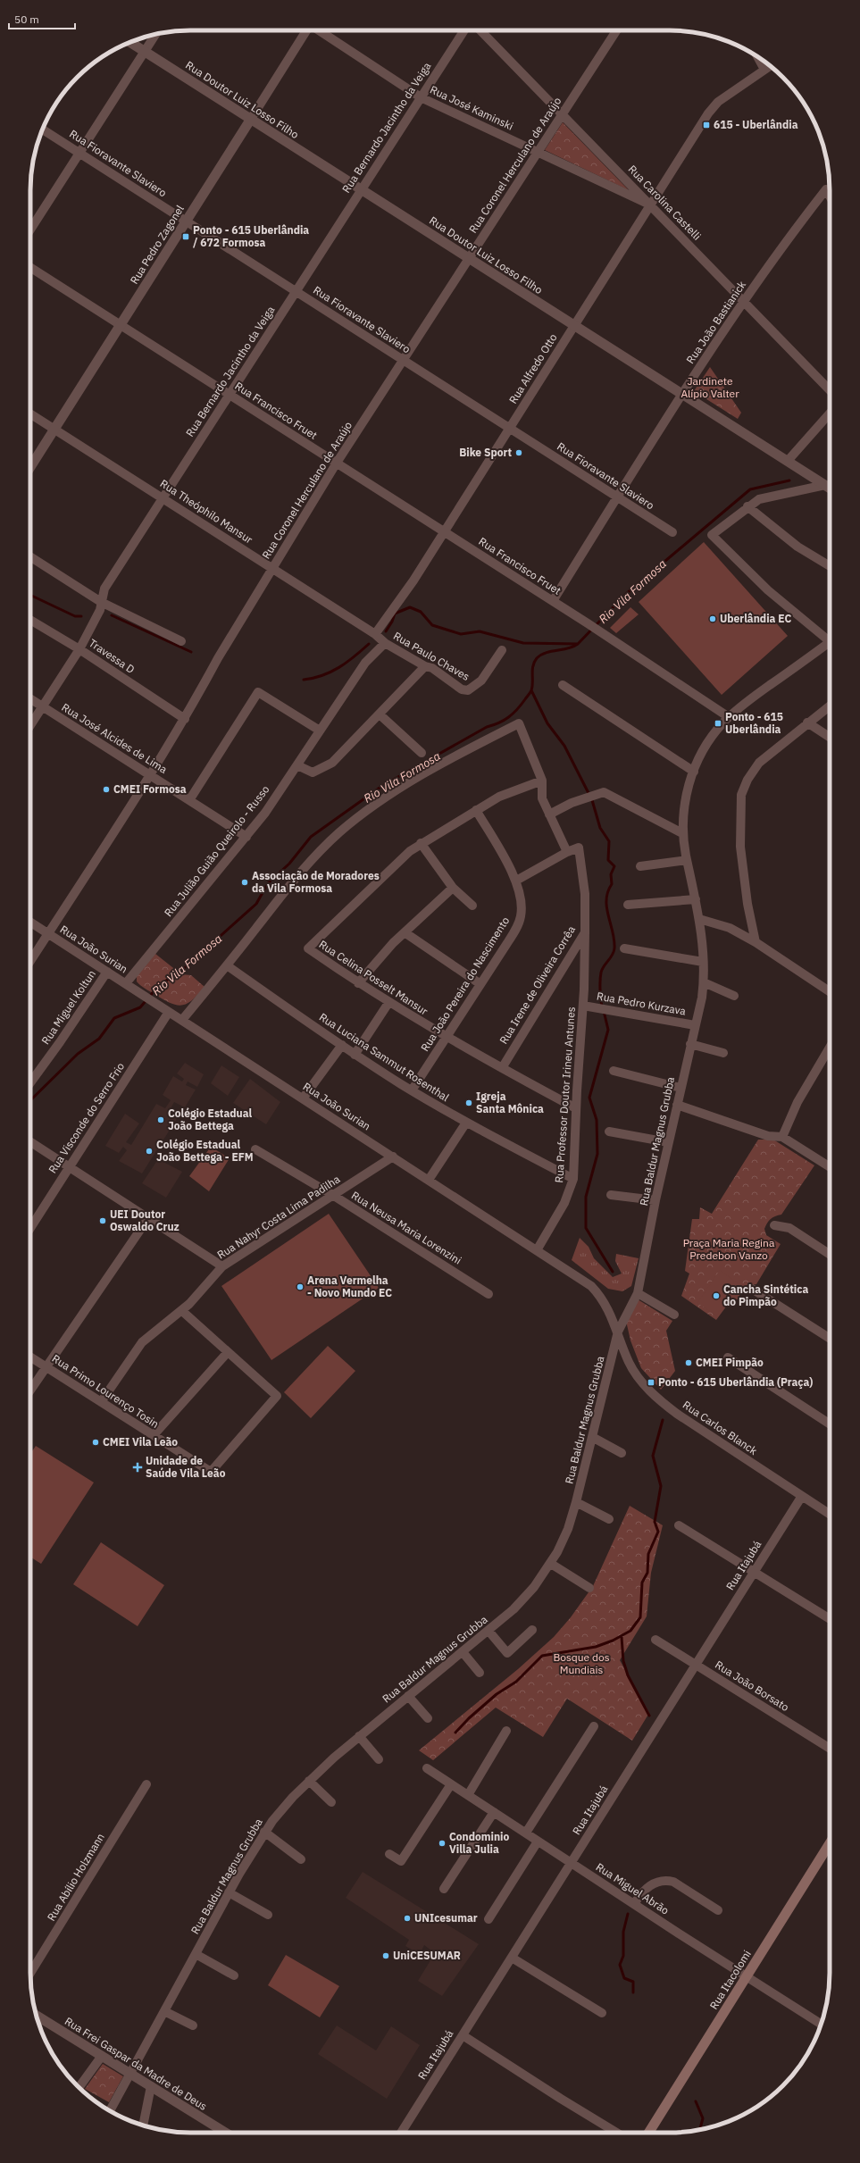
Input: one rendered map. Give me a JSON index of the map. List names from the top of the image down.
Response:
{
  "streets": {
    "main road": ["Rua Itacolomi"],
    "street": [
      "Rua Doutor Luiz Losso Filho",
      "Rua José Kaminski",
      "Rua Bernardo Jacintho da Veiga",
      "Rua Fioravante Slaviero",
      "Rua Coronel Herculano de Araújo",
      "Rua Carolina Castelli",
      "Rua Pedro Zagonel",
      "Rua João Bastianick",
      "Rua Alfredo Otto",
      "Rua Francisco Fruet",
      "Rua Theóphilo Mansur",
      "Travessa D",
      "Rua Paulo Chaves",
      "Rua José Alcides de Lima",
      "Rua Julião Guião Queirolo - Russo",
      "Rua João Surian",
      "Rua Celina Posselt Mansur",
      "Rua João Pereira do Nascimento",
      "Rua Irene de Oliveira Corrêa",
      "Rua Pedro Kurzava",
      "Rua Miguel Koltun",
      "Rua Luciana Sammut Rosenthal",
      "Rua Professor Doutor Irineu Antunes",
      "Rua Visconde do Serro Frio",
      "Rua Baldur Magnus Grubba",
      "Rua Nahyr Costa Lima Padilha",
      "Rua Neusa Maria Lorenzini",
      "Rua Primo Lourenço Tosin",
      "Rua Carlos Blanck",
      "Rua Itajubá",
      "Rua João Borsato",
      "Rua Abílio Holzmann",
      "Rua Miguel Abrão",
      "Rua Frei Gaspar da Madre de Deus"
    ]
  },
  "crossings": [
    ["Rua Doutor Luiz Losso Filho", "Rua Bernardo Jacintho da Veiga"],
    ["Rua Doutor Luiz Losso Filho", "Rua Coronel Herculano de Araújo"],
    ["Rua Doutor Luiz Losso Filho", "Rua Pedro Zagonel"],
    ["Rua Doutor Luiz Losso Filho", "Rua João Bastianick"],
    ["Rua Doutor Luiz Losso Filho", "Rua Alfredo Otto"],
    ["Rua José Kaminski", "Rua Bernardo Jacintho da Veiga"],
    ["Rua José Kaminski", "Rua Coronel Herculano de Araújo"],
    ["Rua José Kaminski", "Rua Carolina Castelli"],
    ["Rua José Kaminski", "Rua Alfredo Otto"],
    ["Rua Bernardo Jacintho da Veiga", "Rua Fioravante Slaviero"],
    ["Rua Bernardo Jacintho da Veiga", "Rua Francisco Fruet"],
    ["Rua Bernardo Jacintho da Veiga", "Rua Theóphilo Mansur"],
    ["Rua Bernardo Jacintho da Veiga", "Travessa D"],
    ["Rua Bernardo Jacintho da Veiga", "Rua José Alcides de Lima"],
    ["Rua Fioravante Slaviero", "Rua Coronel Herculano de Araújo"],
    ["Rua Fioravante Slaviero", "Rua Pedro Zagonel"],
    ["Rua Fioravante Slaviero", "Rua João Bastianick"],
    ["Rua Fioravante Slaviero", "Rua Alfredo Otto"],
    ["Rua Coronel Herculano de Araújo", "Rua Carolina Castelli"],
    ["Rua Coronel Herculano de Araújo", "Rua Francisco Fruet"],
    ["Rua Coronel Herculano de Araújo", "Rua Theóphilo Mansur"],
    ["Rua Coronel Herculano de Araújo", "Travessa D"],
    ["Rua Coronel Herculano de Araújo", "Rua José Alcides de Lima"],
    ["Rua Coronel Herculano de Araújo", "Rua João Surian"],
    ["Rua Carolina Castelli", "Rua João Bastianick"],
    ["Rua Carolina Castelli", "Rua Alfredo Otto"],
    ["Rua Pedro Zagonel", "Rua Francisco Fruet"],
    ["Rua Pedro Zagonel", "Rua Theóphilo Mansur"],
    ["Rua João Bastianick", "Rua Francisco Fruet"],
    ["Rua Alfredo Otto", "Rua Francisco Fruet"],
    ["Rua Alfredo Otto", "Rua Theóphilo Mansur"],
    ["Rua Alfredo Otto", "Rua Paulo Chaves"],
    ["Rua Alfredo Otto", "Rua Julião Guião Queirolo - Russo"],
    ["Rua Francisco Fruet", "Rua Baldur Magnus Grubba"],
    ["Rua Theóphilo Mansur", "Rua Paulo Chaves"],
    ["Rua Theóphilo Mansur", "Rua Julião Guião Queirolo - Russo"],
    ["Rua Paulo Chaves", "Rua Julião Guião Queirolo - Russo"],
    ["Rua José Alcides de Lima", "Rua Julião Guião Queirolo - Russo"],
    ["Rua Julião Guião Queirolo - Russo", "Rua João Surian"],
    ["Rua João Surian", "Rua Miguel Koltun"],
    ["Rua João Surian", "Rua Professor Doutor Irineu Antunes"],
    ["Rua João Surian", "Rua Visconde do Serro Frio"],
    ["Rua João Surian", "Rua Baldur Magnus Grubba"],
    ["Rua João Surian", "Rua Nahyr Costa Lima Padilha"],
    ["Rua João Surian", "Rua Carlos Blanck"],
    ["Rua Celina Posselt Mansur", "Rua João Pereira do Nascimento"],
    ["Rua Celina Posselt Mansur", "Rua Irene de Oliveira Corrêa"],
    ["Rua Celina Posselt Mansur", "Rua Professor Doutor Irineu Antunes"],
    ["Rua João Pereira do Nascimento", "Rua Luciana Sammut Rosenthal"],
    ["Rua Irene de Oliveira Corrêa", "Rua Professor Doutor Irineu Antunes"],
    ["Rua Pedro Kurzava", "Rua Professor Doutor Irineu Antunes"],
    ["Rua Pedro Kurzava", "Rua Baldur Magnus Grubba"],
    ["Rua Luciana Sammut Rosenthal", "Rua Professor Doutor Irineu Antunes"],
    ["Rua Baldur Magnus Grubba", "Rua Carlos Blanck"],
    ["Rua Baldur Magnus Grubba", "Rua Frei Gaspar da Madre de Deus"],
    ["Rua Nahyr Costa Lima Padilha", "Rua Neusa Maria Lorenzini"],
    ["Rua Nahyr Costa Lima Padilha", "Rua Primo Lourenço Tosin"],
    ["Rua Carlos Blanck", "Rua Itajubá"],
    ["Rua Itajubá", "Rua João Borsato"],
    ["Rua Itajubá", "Rua Miguel Abrão"],
    ["Rua Miguel Abrão", "Rua Itacolomi"]
  ],
  "water": ["Rio Vila Formosa"],
  "parks": ["Jardinete Alípio Valter", "Praça Maria Regina Predebon Vanzo", "Bosque dos Mundiais"],
  "places": {
    "transit": [
      "615 - Uberlândia",
      "Ponto - 615 Uberlândia / 672 Formosa",
      "Ponto - 615 Uberlândia",
      "Ponto - 615 Uberlândia (Praça)"
    ],
    "other": [
      "Bike Sport",
      "Uberlândia EC",
      "CMEI Formosa",
      "Associação de Moradores da Vila Formosa",
      "Igreja Santa Mônica",
      "Colégio Estadual João Bettega",
      "Colégio Estadual João Bettega - EFM",
      "UEI Doutor Oswaldo Cruz",
      "Arena Vermelha - Novo Mundo EC",
      "Cancha Sintética do Pimpão",
      "CMEI Pimpão",
      "CMEI Vila Leão",
      "Condominio Villa Julia",
      "UNIcesumar",
      "UniCESUMAR"
    ],
    "health": ["Unidade de Saúde Vila Leão"]
  },
  "scale_bar": "50 m"
}
